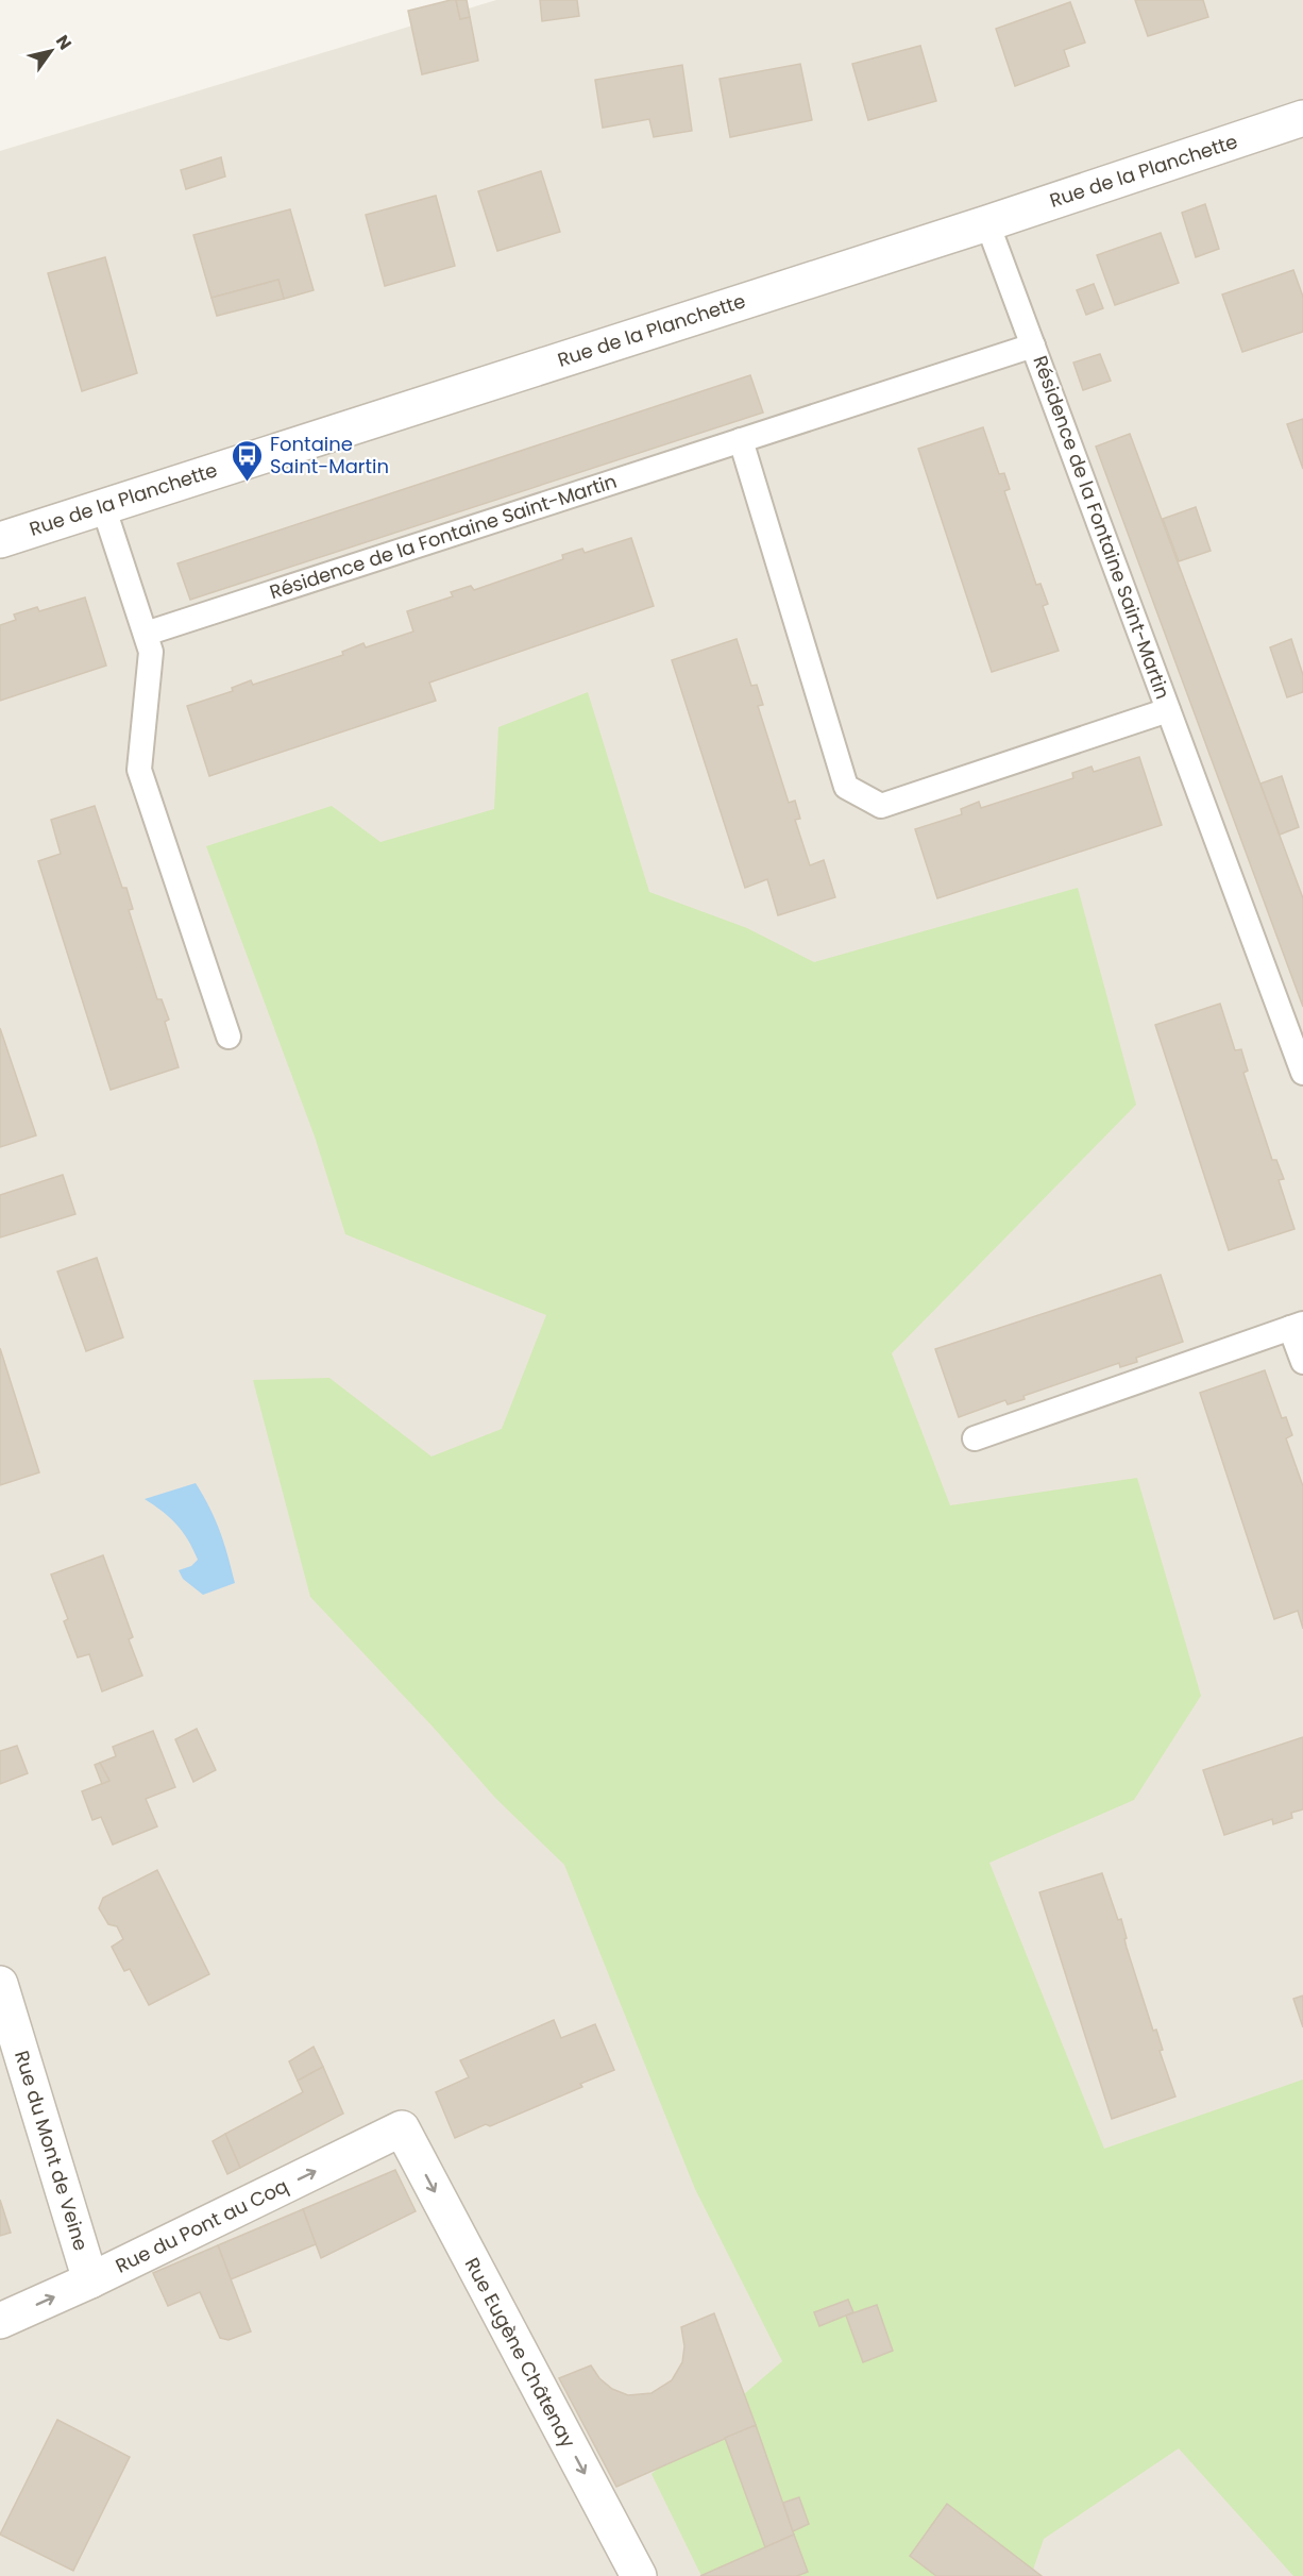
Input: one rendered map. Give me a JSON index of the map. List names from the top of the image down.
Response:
{
  "streets": {
    "street": [
      "Rue de la Planchette",
      "Rue du Mont de Veine",
      "Rue du Pont au Coq",
      "Rue Eugène Châtenay"
    ],
    "lane": ["Résidence de la Fontaine Saint-Martin"]
  },
  "crossings": [
    ["Rue de la Planchette", "Résidence de la Fontaine Saint-Martin"],
    ["Rue du Mont de Veine", "Rue du Pont au Coq"],
    ["Rue du Pont au Coq", "Rue Eugène Châtenay"]
  ],
  "one_way": ["Rue du Pont au Coq", "Rue Eugène Châtenay"],
  "places": {
    "bus stop": ["Fontaine Saint-Martin"]
  },
  "north": "top right"
}
